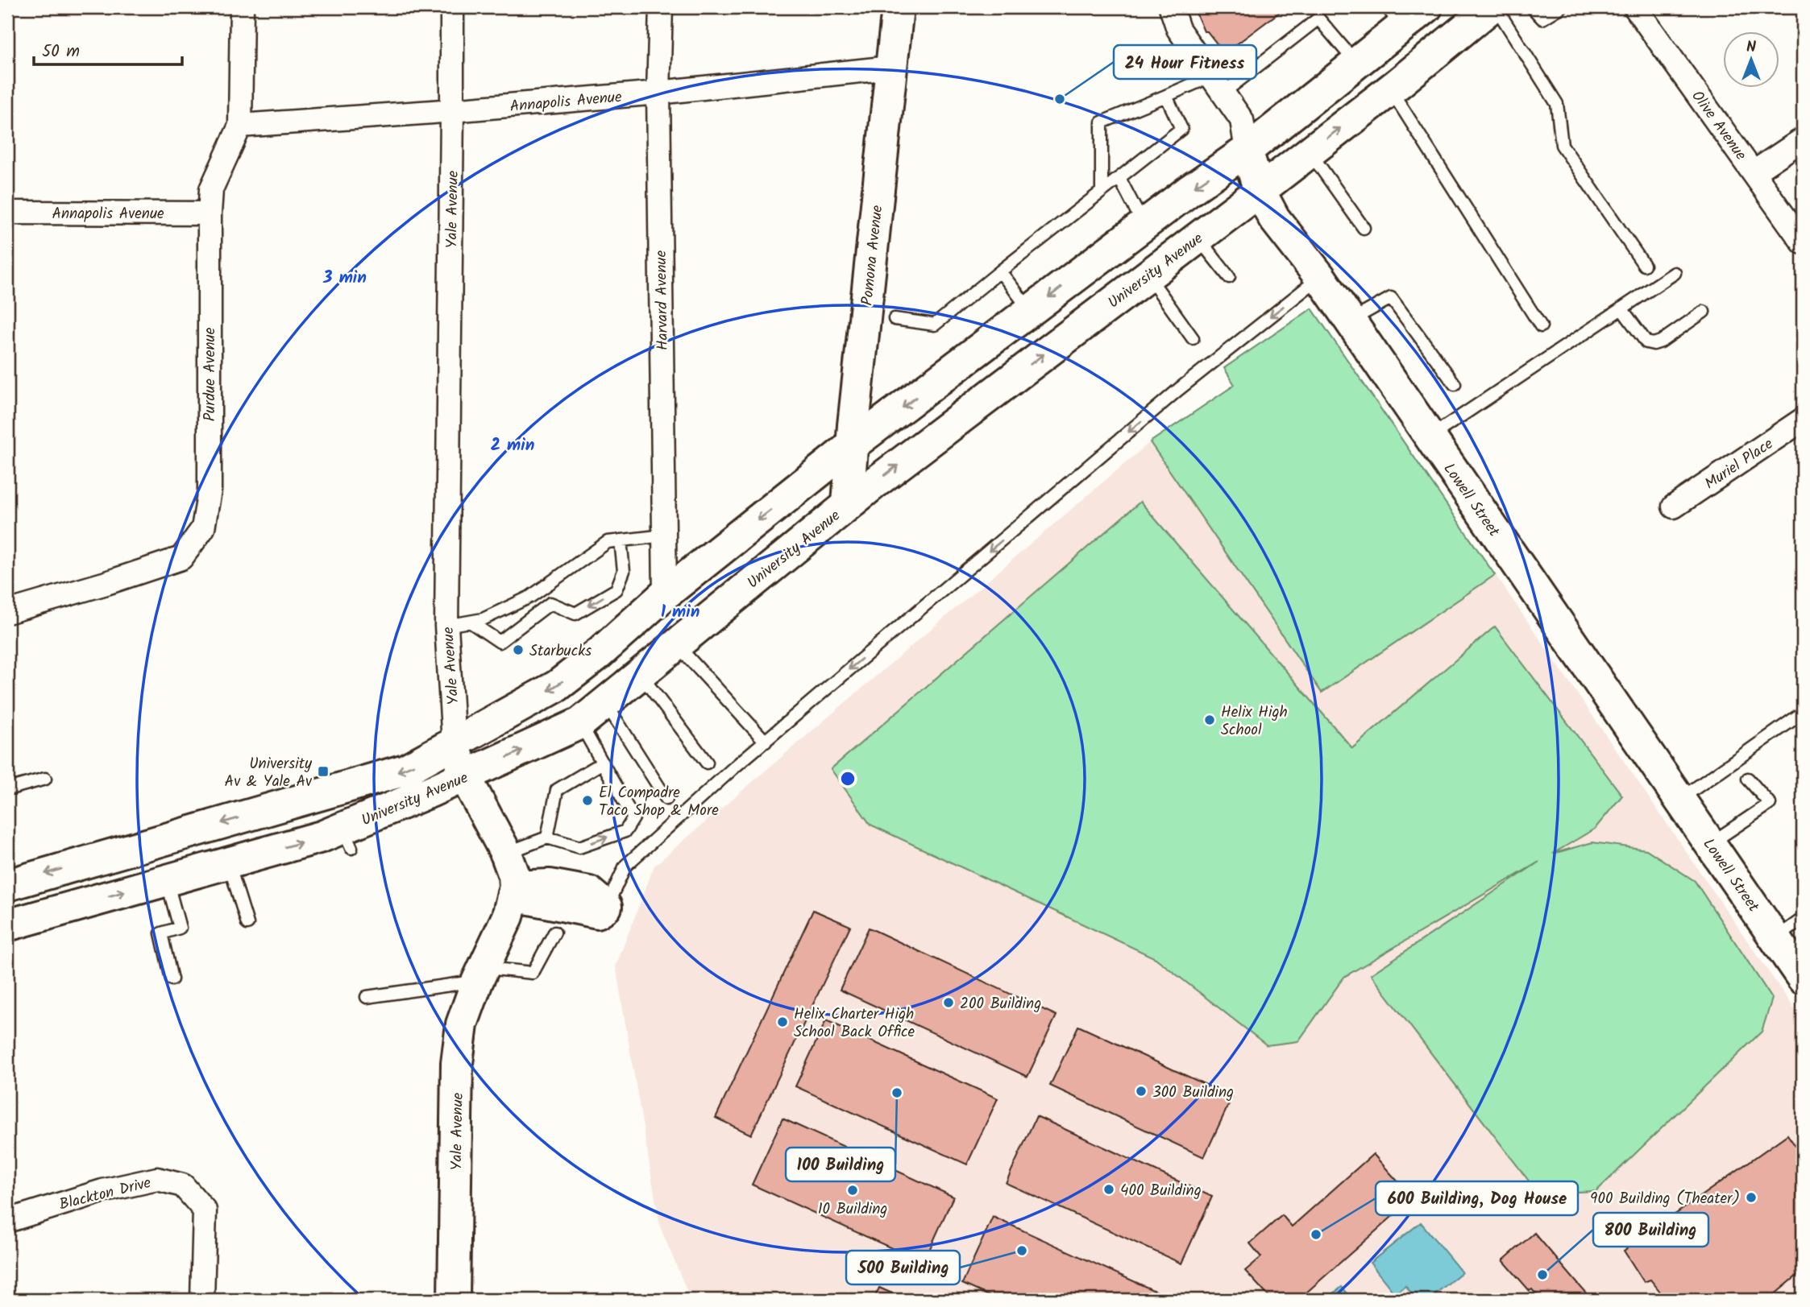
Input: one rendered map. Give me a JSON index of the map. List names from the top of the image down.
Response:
{
  "streets": {
    "main road": [
      "Yale Avenue",
      "Pomona Avenue",
      "University Avenue",
      "Lowell Street"
    ],
    "street": [
      "Annapolis Avenue",
      "Olive Avenue",
      "Harvard Avenue",
      "Purdue Avenue",
      "Muriel Place",
      "Blackton Drive"
    ]
  },
  "crossings": [
    ["Annapolis Avenue", "Yale Avenue"],
    ["Annapolis Avenue", "Pomona Avenue"],
    ["Annapolis Avenue", "Harvard Avenue"],
    ["Annapolis Avenue", "Purdue Avenue"],
    ["Yale Avenue", "University Avenue"],
    ["Pomona Avenue", "University Avenue"],
    ["University Avenue", "Harvard Avenue"],
    ["University Avenue", "Lowell Street"]
  ],
  "places": {
    "other": [
      "24 Hour Fitness",
      "Starbucks",
      "Helix High School",
      "El Compadre Taco Shop & More",
      "200 Building",
      "Helix Charter High School Back Office",
      "300 Building",
      "100 Building",
      "400 Building",
      "10 Building",
      "900 Building (Theater)",
      "600 Building, Dog House",
      "500 Building",
      "800 Building"
    ],
    "transit": ["University Av & Yale Av"]
  },
  "scale_bar": "50 m",
  "north": "top",
  "rings": ["3 min", "2 min", "1 min"]
}
